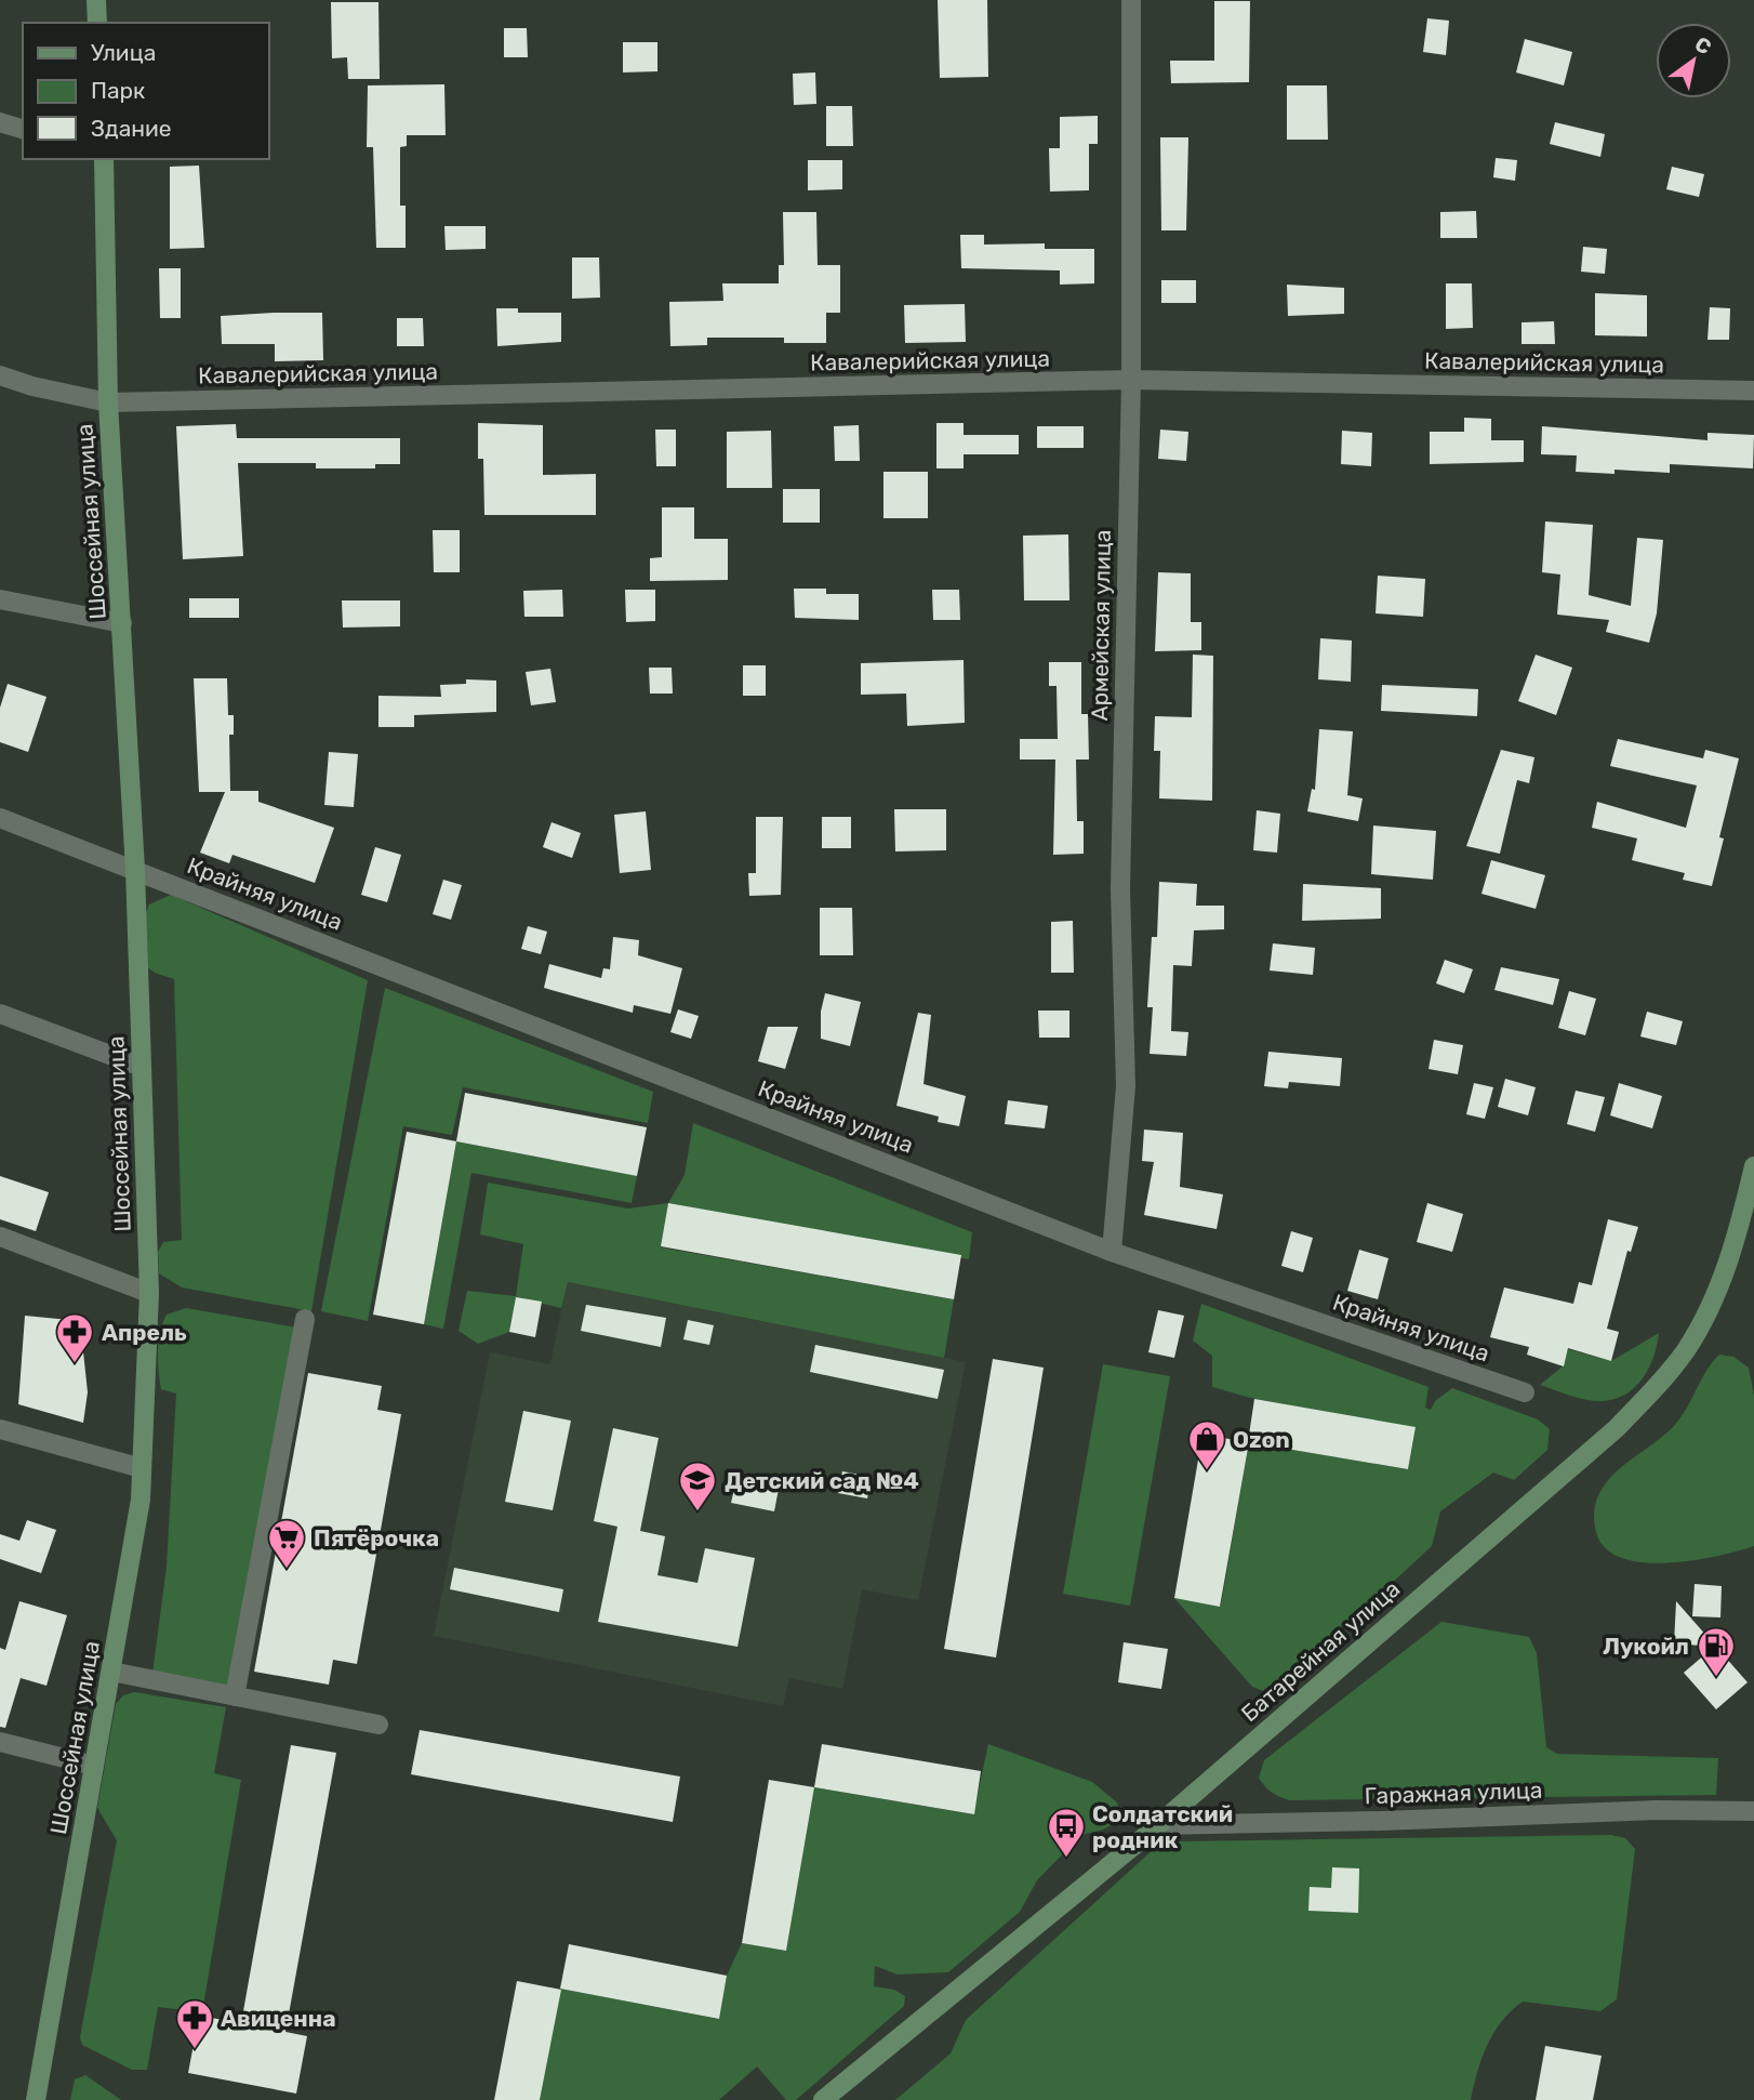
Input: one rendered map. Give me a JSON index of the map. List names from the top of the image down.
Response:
{
  "streets": {
    "main road": ["Шоссейная улица", "Батарейная улица"],
    "street": [
      "Кавалерийская улица",
      "Армейская улица",
      "Крайняя улица",
      "Гаражная улица"
    ]
  },
  "crossings": [
    ["Кавалерийская улица", "Шоссейная улица"],
    ["Кавалерийская улица", "Армейская улица"],
    ["Шоссейная улица", "Крайняя улица"],
    ["Армейская улица", "Крайняя улица"],
    ["Батарейная улица", "Гаражная улица"]
  ],
  "places": {
    "pharmacy": ["Апрель", "Авиценна"],
    "shop": ["Ozon"],
    "school or university": ["Детский сад №4"],
    "supermarket": ["Пятёрочка"],
    "fuel station": ["Лукойл"],
    "bus stop": ["Солдатский родник"]
  },
  "legend": ["Улица", "Парк", "Здание"],
  "north": "top right"
}
